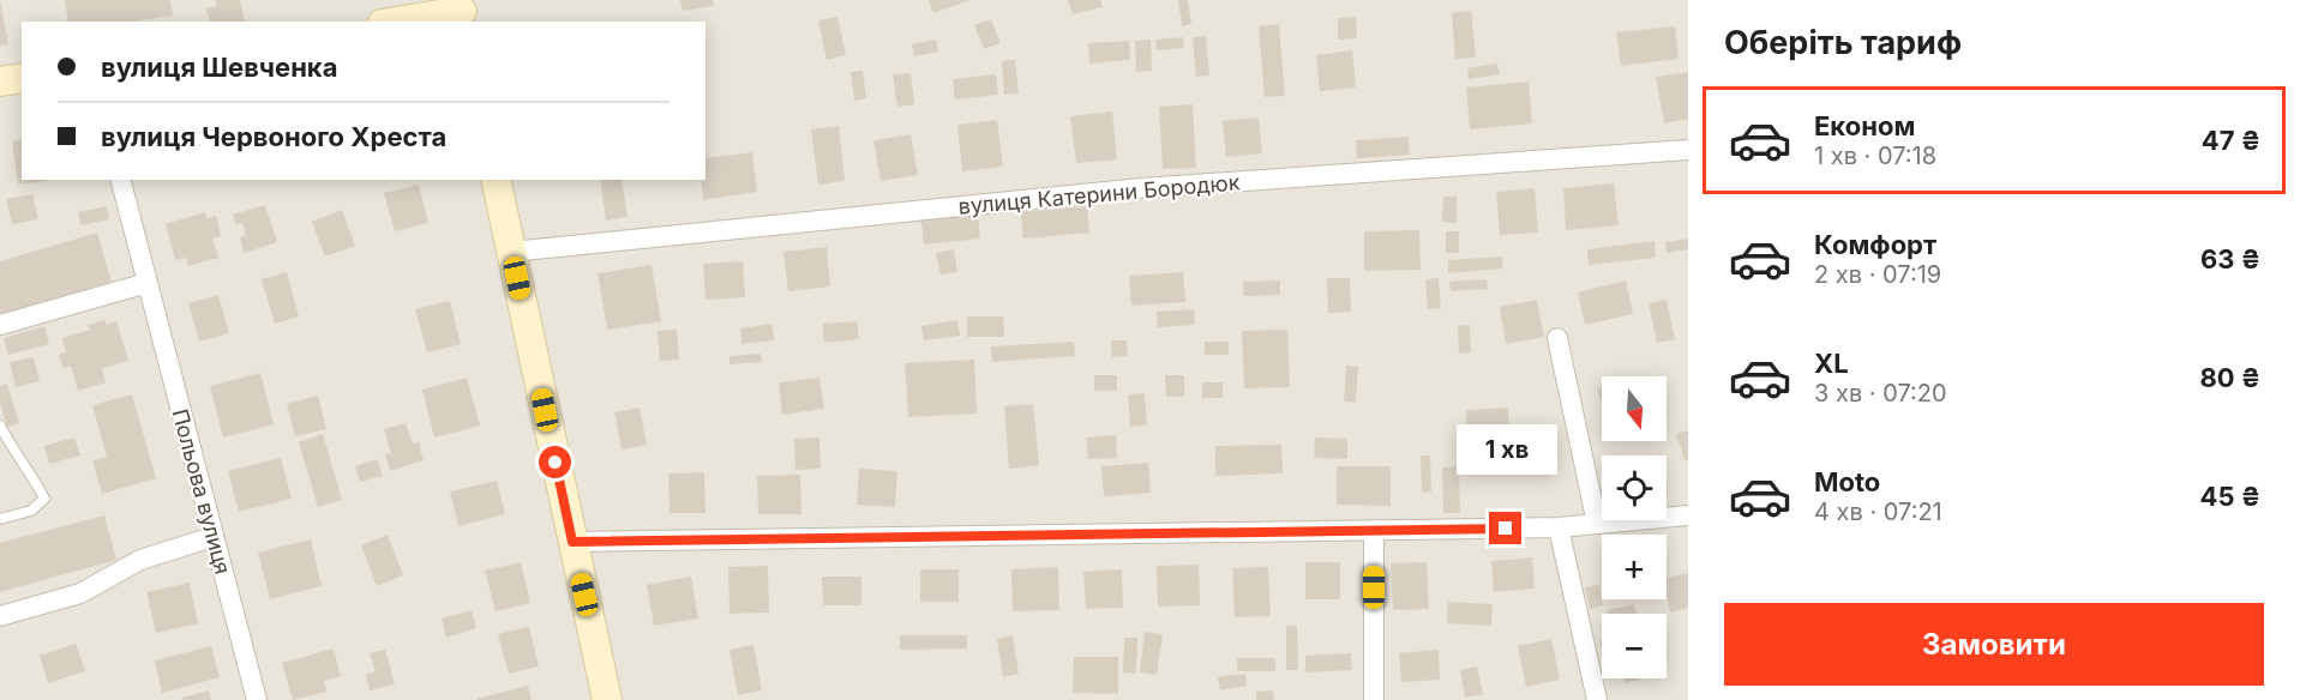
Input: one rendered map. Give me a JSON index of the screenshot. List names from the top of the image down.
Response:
{
  "streets": {
    "street": ["вулиця Катерини Бородюк", "Польова вулиця"]
  },
  "north": "bottom",
  "page": {
    "heading": "Оберіть тариф",
    "banner": ["вулиця Шевченка", "вулиця Червоного Хреста"],
    "list": [
      {
        "name": "Економ",
        "note": "1 хв · 07:18",
        "value": "47 ₴"
      },
      {
        "name": "Комфорт",
        "note": "2 хв · 07:19",
        "value": "63 ₴"
      },
      {
        "name": "XL",
        "note": "3 хв · 07:20",
        "value": "80 ₴"
      },
      {
        "name": "Moto",
        "note": "4 хв · 07:21",
        "value": "45 ₴"
      }
    ],
    "map_buttons": ["+", "−"],
    "bubble": "1 хв",
    "buttons": "Замовити"
  }
}
